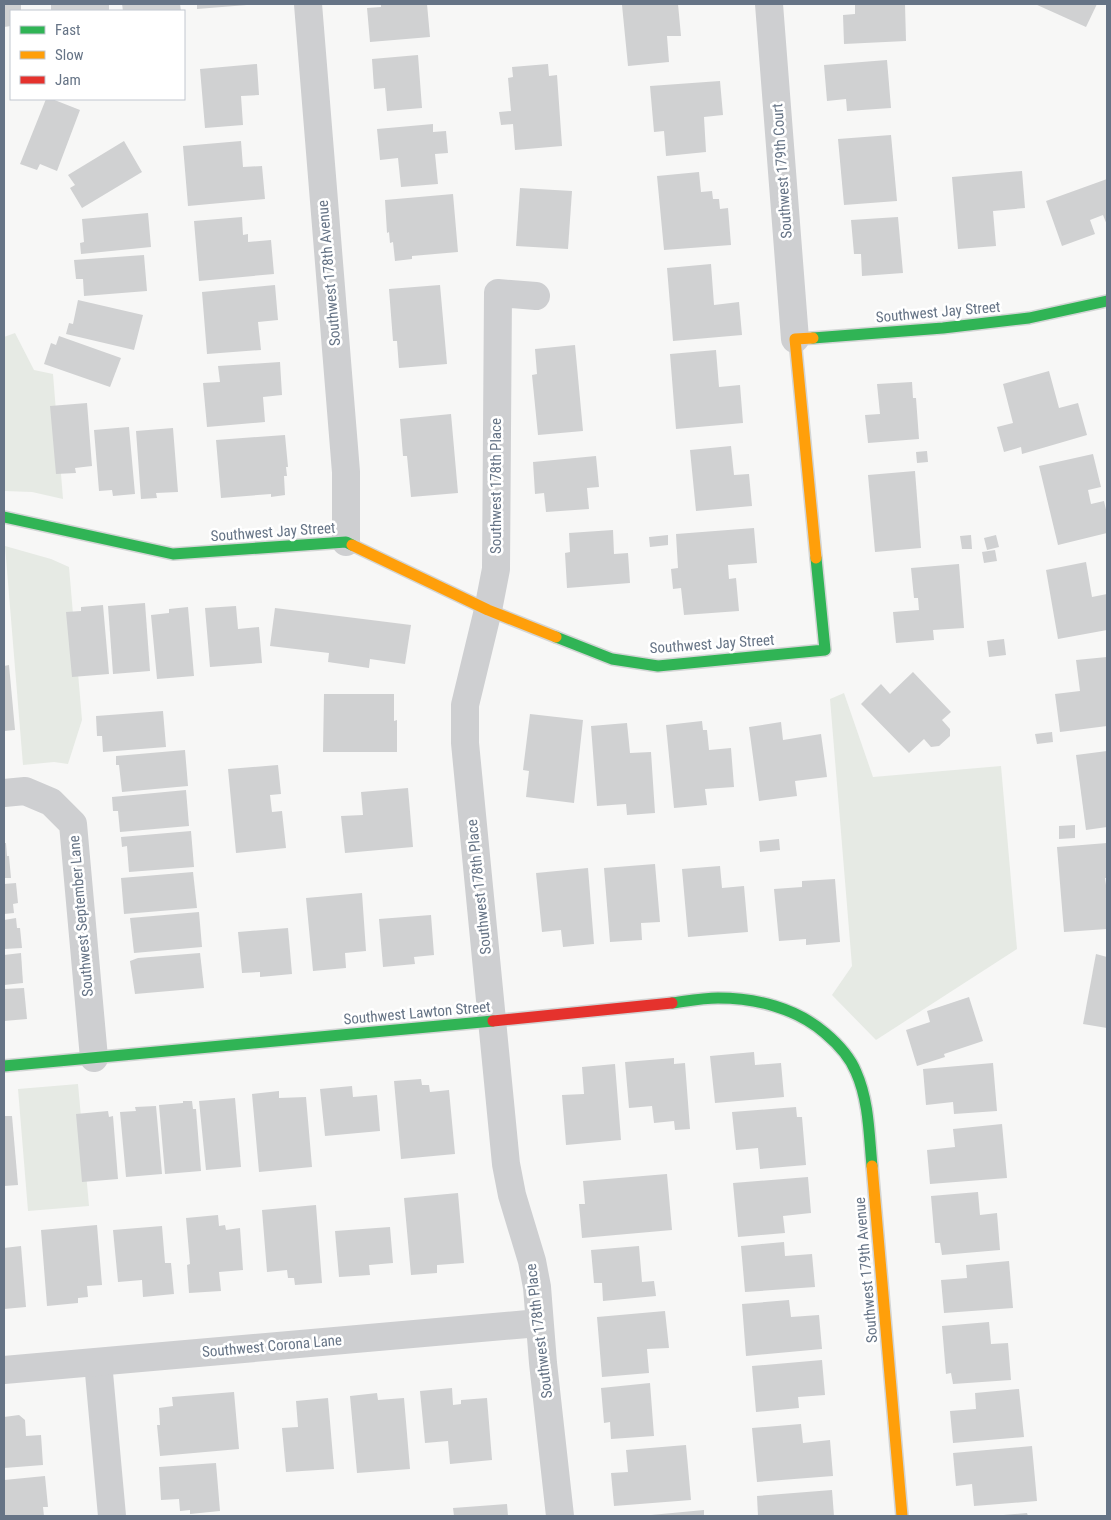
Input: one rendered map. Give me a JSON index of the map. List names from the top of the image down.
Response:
{
  "streets": {
    "street": [
      "Southwest 179th Court",
      "Southwest 178th Avenue",
      "Southwest Jay Street",
      "Southwest 178th Place",
      "Southwest September Lane",
      "Southwest Lawton Street",
      "Southwest 179th Avenue",
      "Southwest Corona Lane"
    ]
  },
  "crossings": [
    ["Southwest 179th Court", "Southwest Jay Street"],
    ["Southwest 178th Avenue", "Southwest Jay Street"],
    ["Southwest Jay Street", "Southwest 178th Place"],
    ["Southwest 178th Place", "Southwest Lawton Street"],
    ["Southwest 178th Place", "Southwest Corona Lane"],
    ["Southwest September Lane", "Southwest Lawton Street"],
    ["Southwest Lawton Street", "Southwest 179th Avenue"]
  ],
  "legend": ["Fast", "Slow", "Jam"]
}
